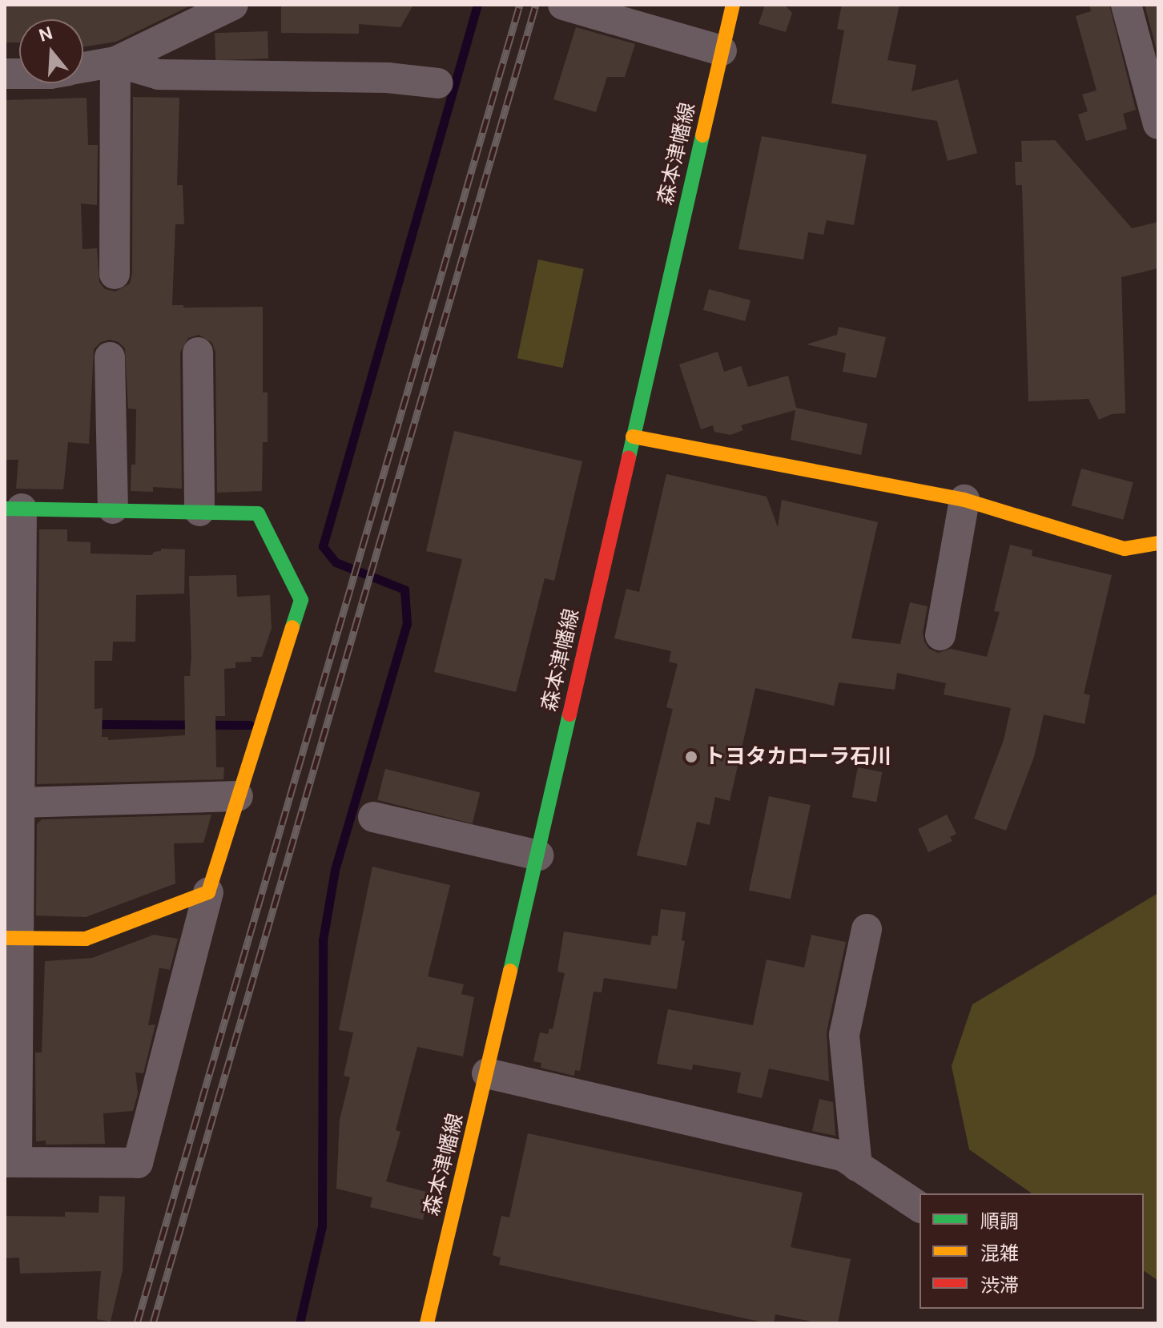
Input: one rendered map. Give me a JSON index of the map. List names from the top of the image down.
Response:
{
  "streets": {
    "street": ["森本津幡線"]
  },
  "places": ["トヨタカローラ石川"],
  "legend": ["順調", "混雑", "渋滞"],
  "north": "top"
}
